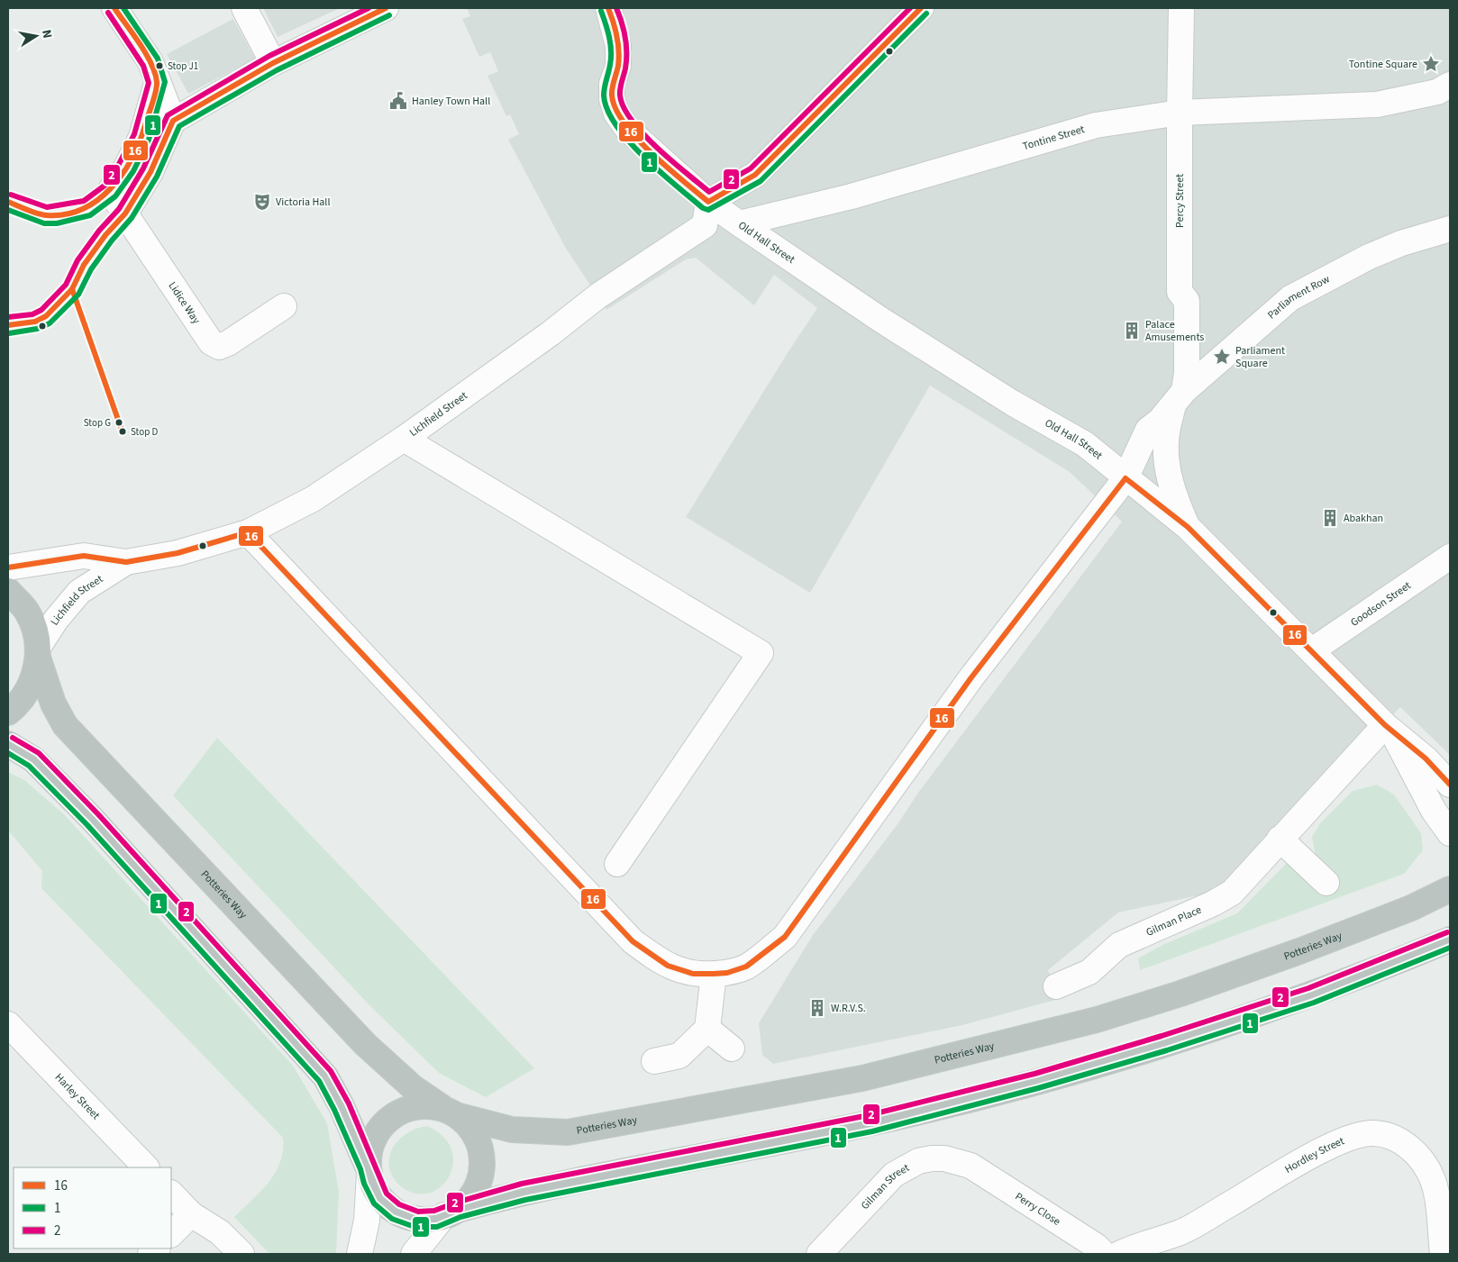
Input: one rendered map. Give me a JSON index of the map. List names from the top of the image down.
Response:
{
  "streets": {
    "highway": ["Potteries Way"],
    "street": [
      "Tontine Street",
      "Percy Street",
      "Old Hall Street",
      "Parliament Row",
      "Lidice Way",
      "Lichfield Street",
      "Goodson Street",
      "Gilman Place",
      "Harley Street",
      "Hordley Street",
      "Gilman Street",
      "Perry Close"
    ]
  },
  "crossings": [
    ["Tontine Street", "Percy Street"],
    ["Tontine Street", "Old Hall Street"],
    ["Percy Street", "Parliament Row"],
    ["Old Hall Street", "Parliament Row"],
    ["Old Hall Street", "Lichfield Street"],
    ["Old Hall Street", "Goodson Street"],
    ["Old Hall Street", "Gilman Place"],
    ["Parliament Row", "Lichfield Street"],
    ["Lichfield Street", "Potteries Way"],
    ["Gilman Street", "Perry Close"]
  ],
  "places": {
    "place": ["Tontine Square", "Parliament Square"],
    "other": ["Stop J1", "Stop G", "Stop D"],
    "public building": ["Hanley Town Hall"],
    "theatre": ["Victoria Hall"],
    "building": ["Palace Amusements", "Abakhan", "W.R.V.S."]
  },
  "lines": ["transit line 16", "transit line 1", "transit line 2"],
  "legend": ["16", "1", "2"],
  "north": "right"
}
